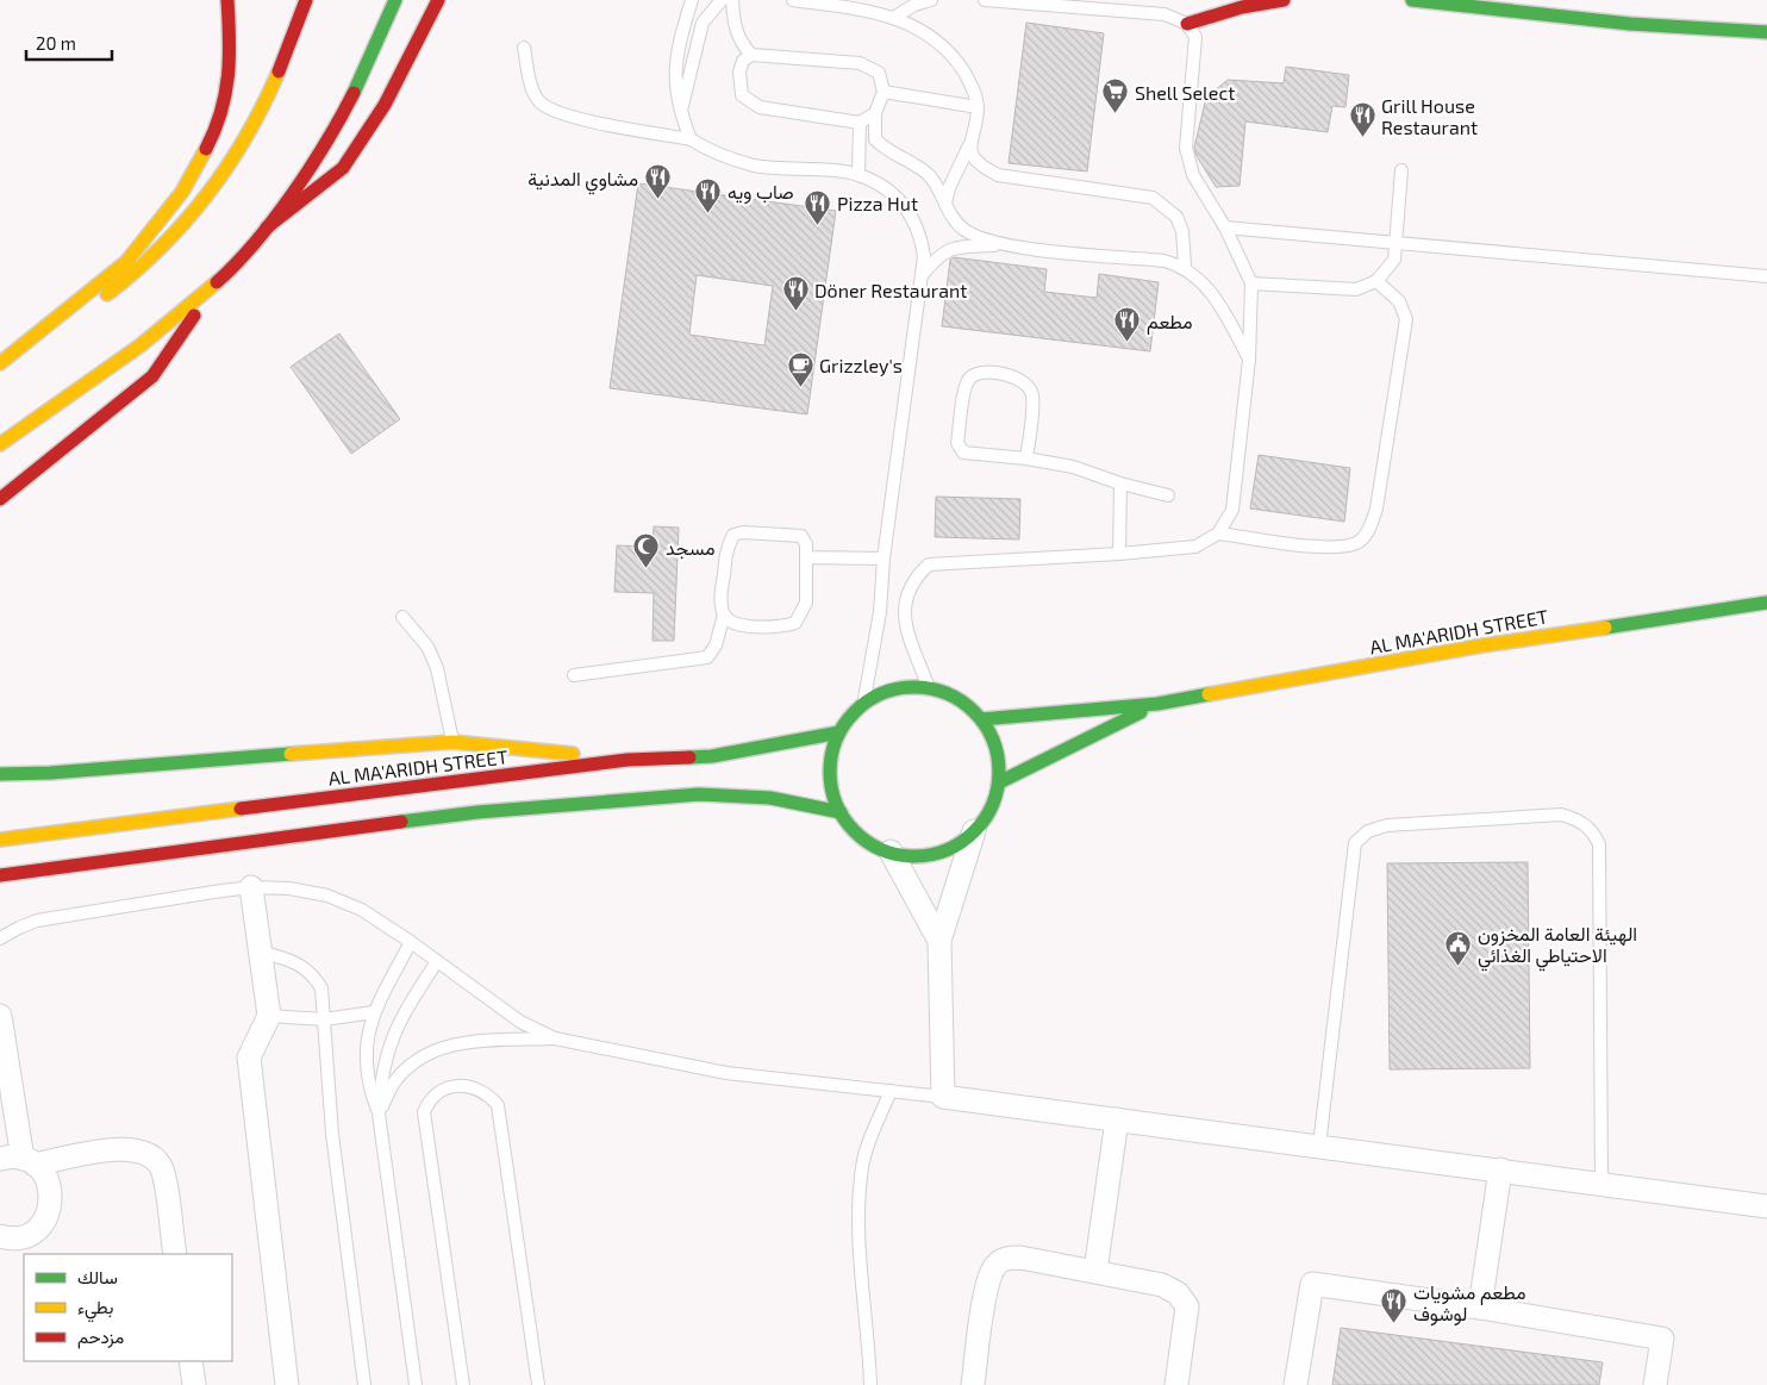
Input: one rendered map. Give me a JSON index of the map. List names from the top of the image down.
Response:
{
  "streets": {
    "main road": ["AL MA'ARIDH STREET"]
  },
  "places": {
    "supermarket": ["Shell Select"],
    "restaurant": [
      "Grill House Restaurant",
      "مشاوي المدنية",
      "صاب ويه",
      "Pizza Hut",
      "Döner Restaurant",
      "مطعم",
      "مطعم مشويات لوشوف"
    ],
    "cafe": ["Grizzley's"],
    "mosque": ["مسجد"],
    "public building": ["الهيئة العامة المخزون الاحتياطي الغذائي"]
  },
  "legend": ["سالك", "بطيء", "مزدحم"],
  "scale_bar": "20 m"
}
